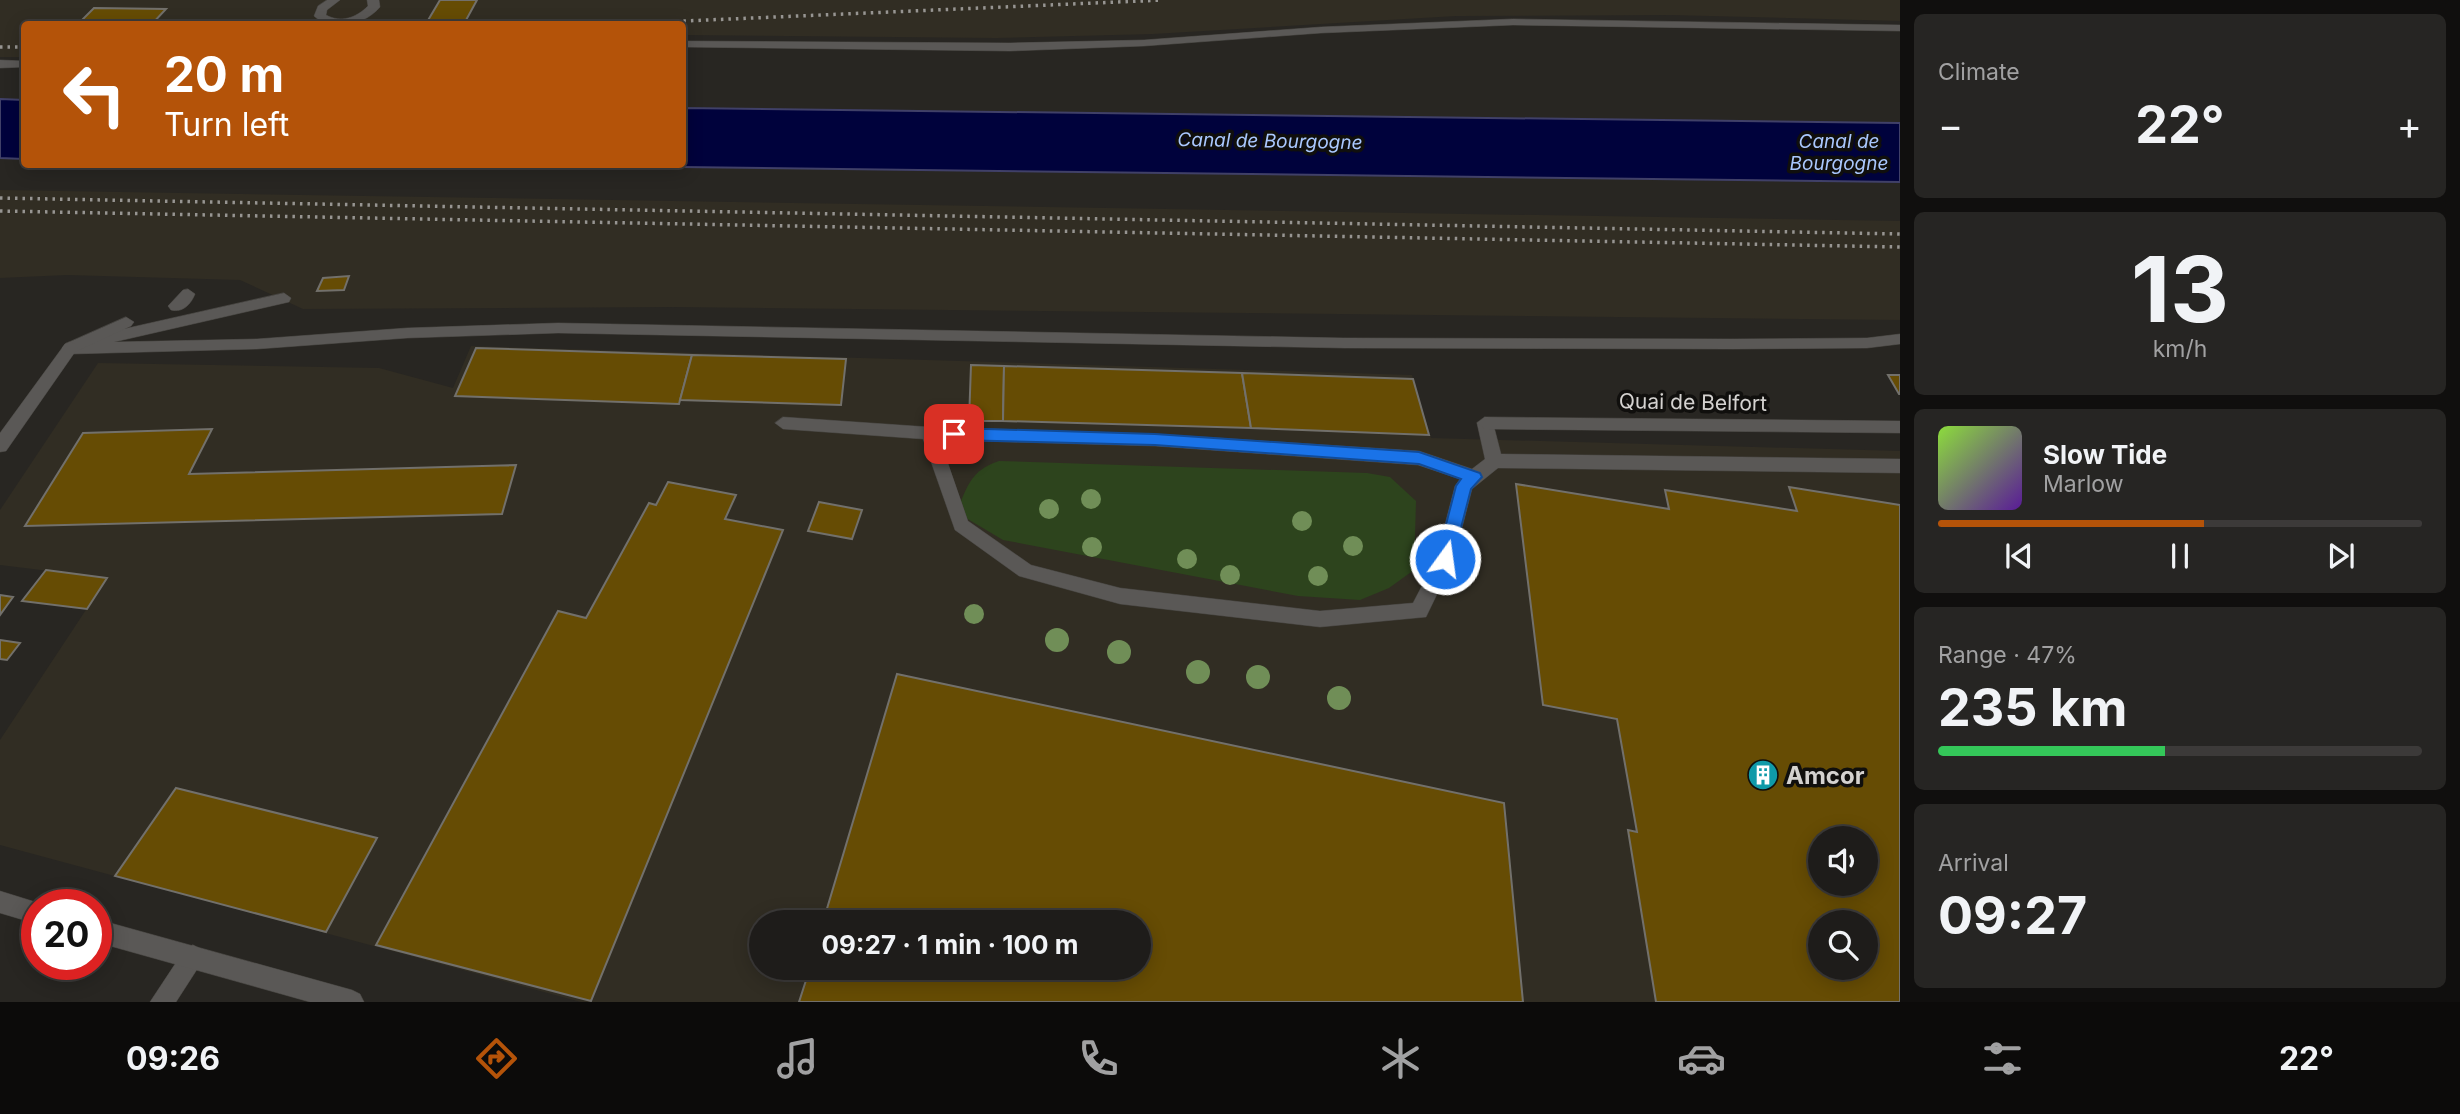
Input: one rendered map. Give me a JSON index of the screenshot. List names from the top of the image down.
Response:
{
  "streets": {
    "street": ["Quai de Belfort"]
  },
  "water": ["Canal de Bourgogne"],
  "places": {
    "building": ["Amcor"]
  },
  "page": {
    "tile": [
      "Climate",
      ["13", "km/h"],
      ["Range · 47%", "235 km"],
      ["Arrival", "09:27"]
    ],
    "turn": ["20 m", "Turn left"],
    "heat": ["−", "22°", "+"],
    "song": ["Slow Tide", "Marlow"],
    "limit": "20",
    "trip": "09:27 · 1 min · 100 m",
    "tabs": ["09:26", "22°"]
  }
}
